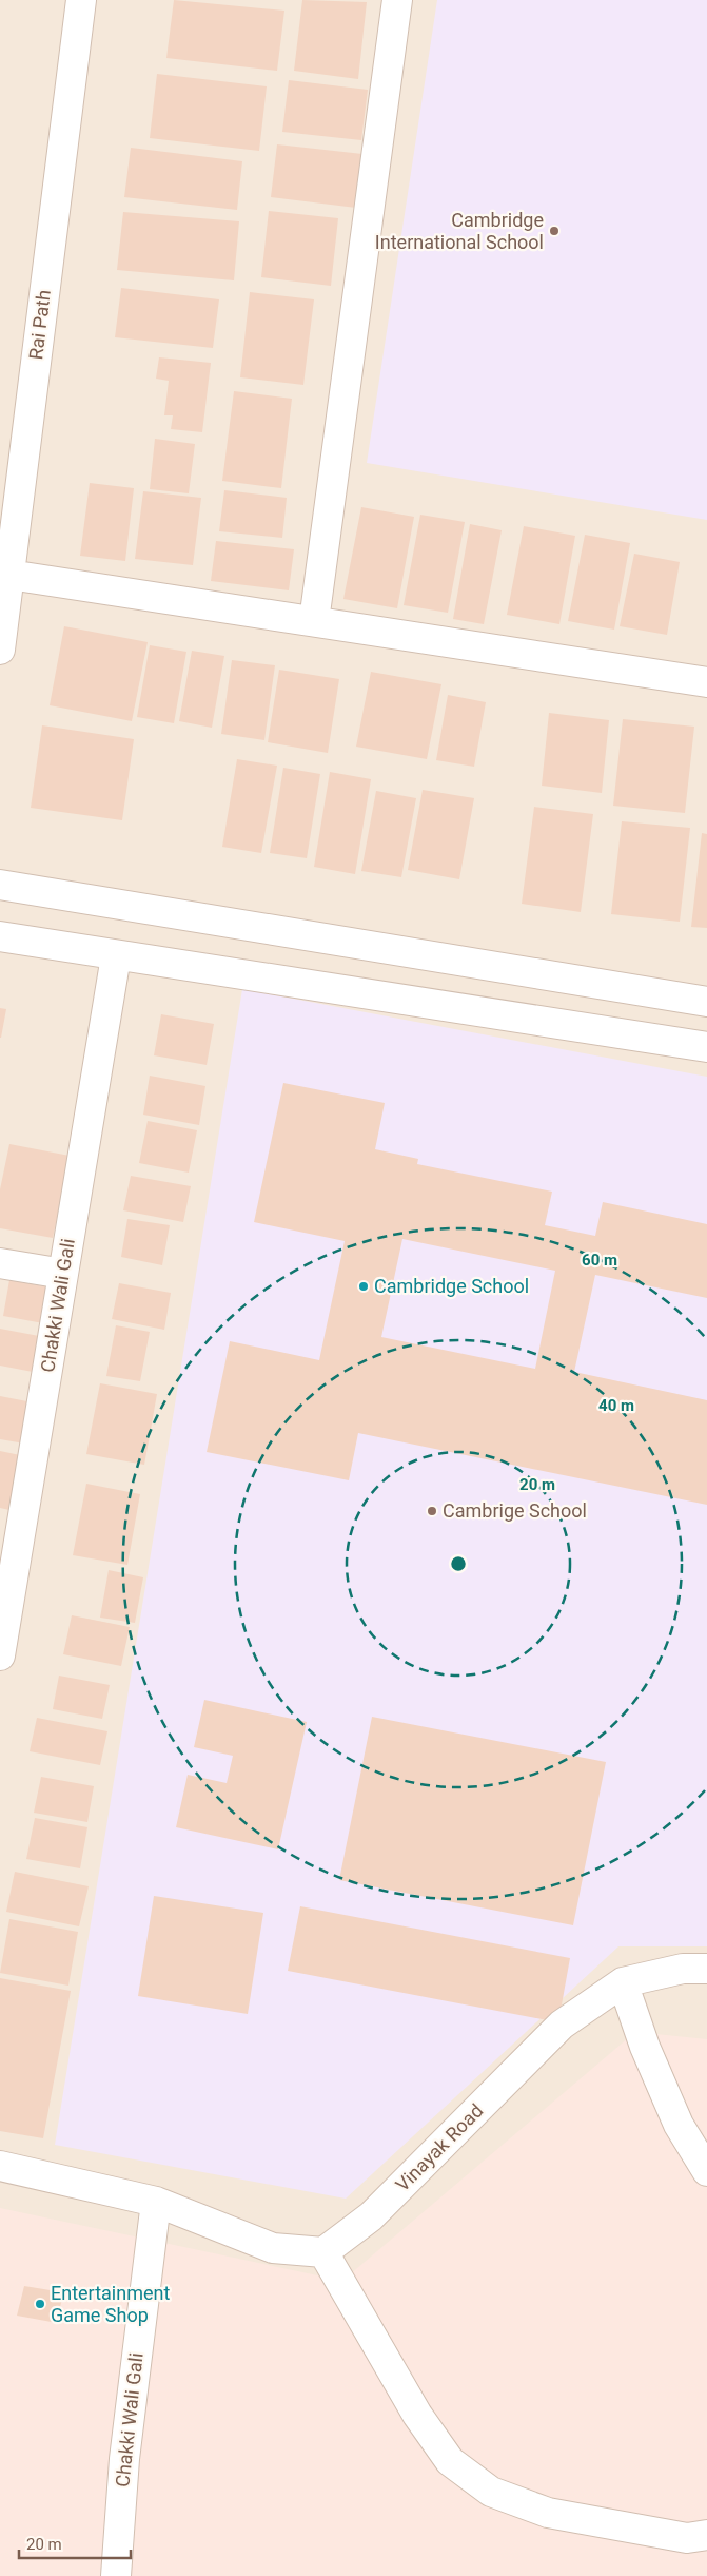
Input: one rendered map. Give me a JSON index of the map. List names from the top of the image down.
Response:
{
  "streets": {
    "street": ["Rai Path", "Chakki Wali Gali", "Vinayak Road"]
  },
  "places": [
    "Cambridge International School",
    "Cambridge School",
    "Cambrige School",
    "Entertainment Game Shop"
  ],
  "scale_bar": "20 m",
  "rings": ["60 m", "40 m", "20 m"]
}
